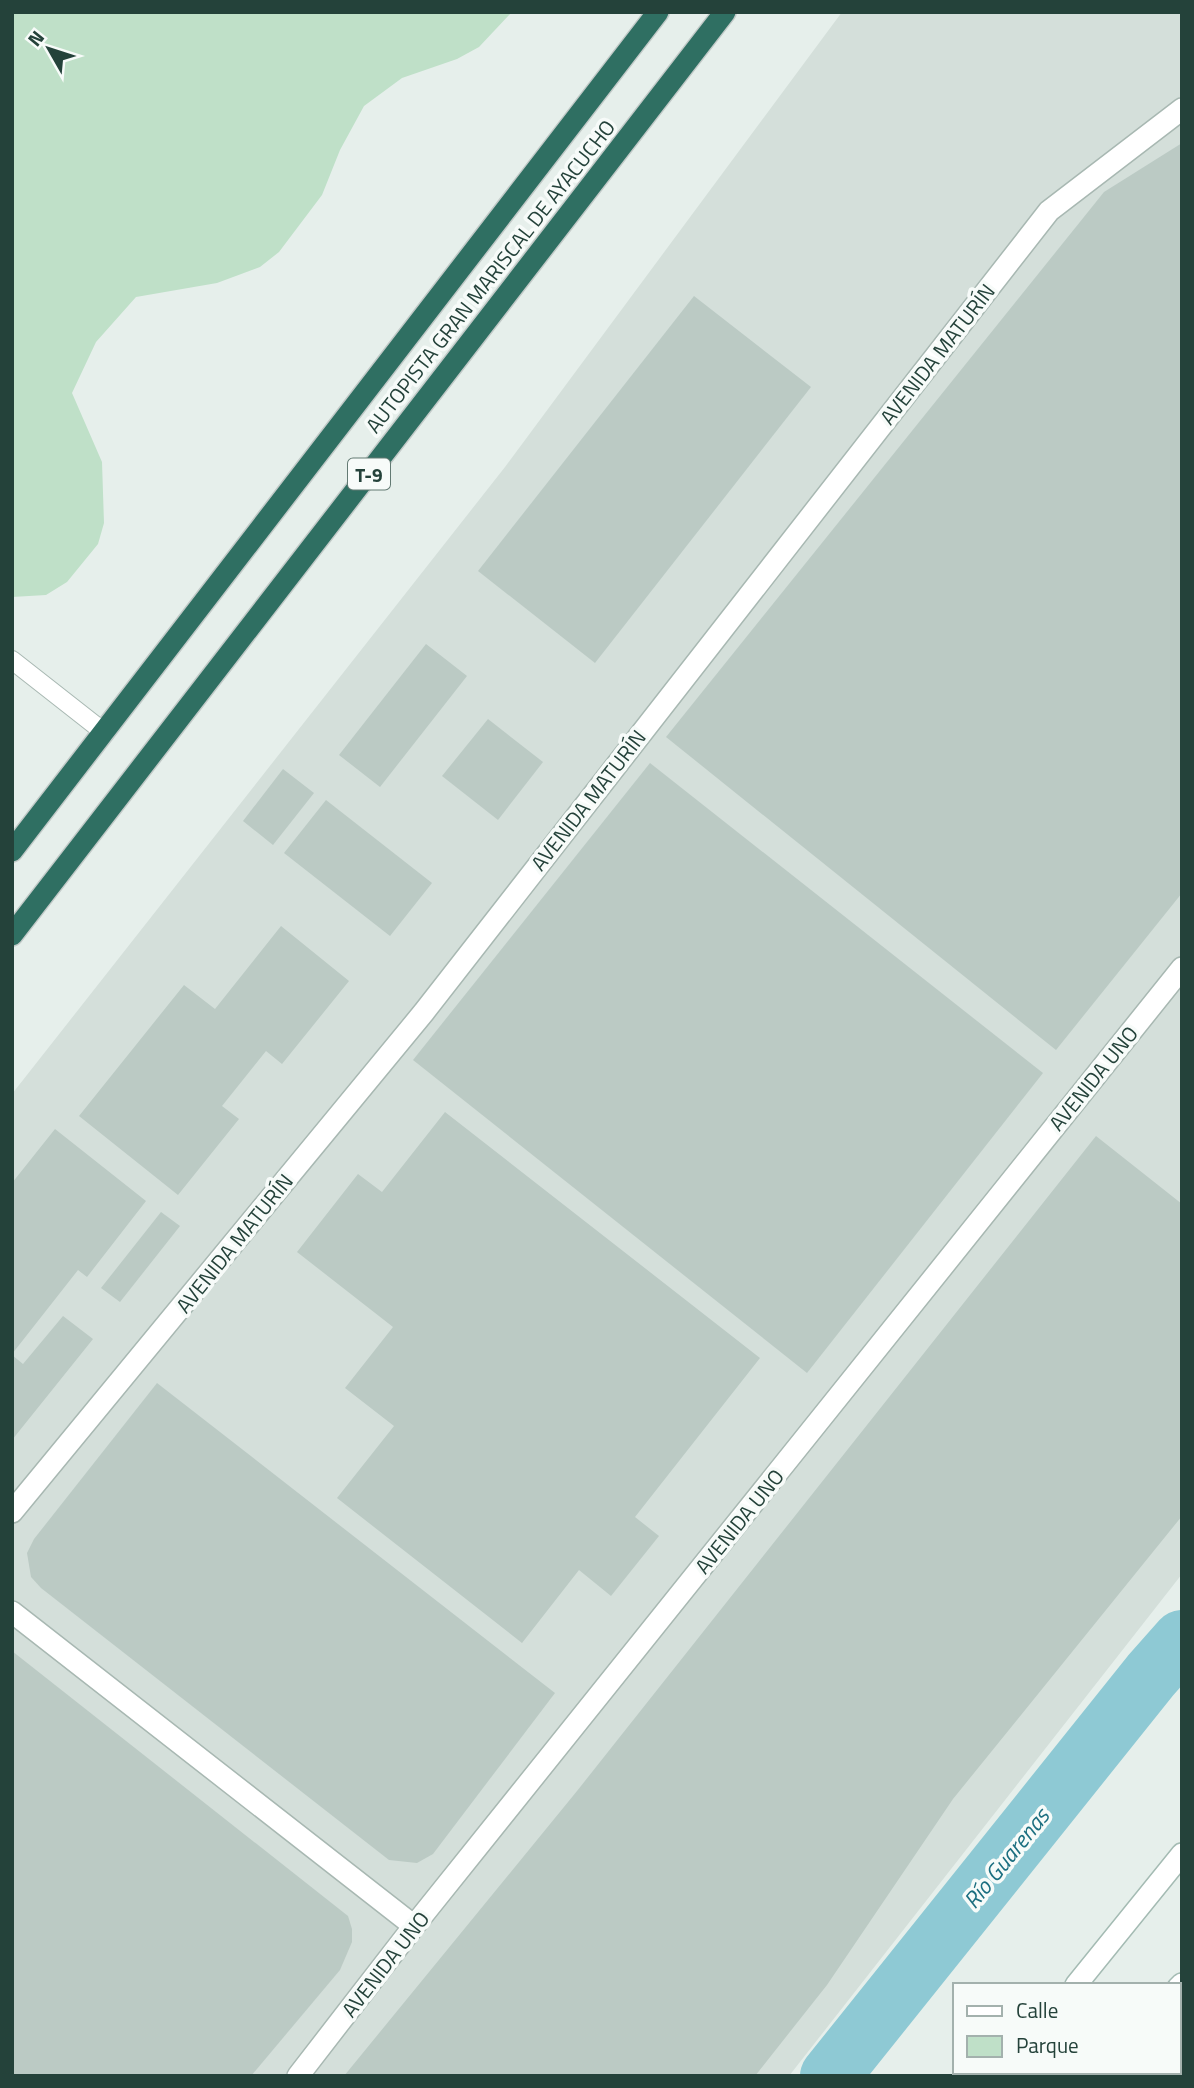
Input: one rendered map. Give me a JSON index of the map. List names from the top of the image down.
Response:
{
  "streets": {
    "highway": ["AUTOPISTA GRAN MARISCAL DE AYACUCHO", "T-9"],
    "street": ["AVENIDA MATURÍN", "AVENIDA UNO"]
  },
  "water": ["Río Guarenas"],
  "legend": ["Calle", "Parque"],
  "north": "top left"
}
